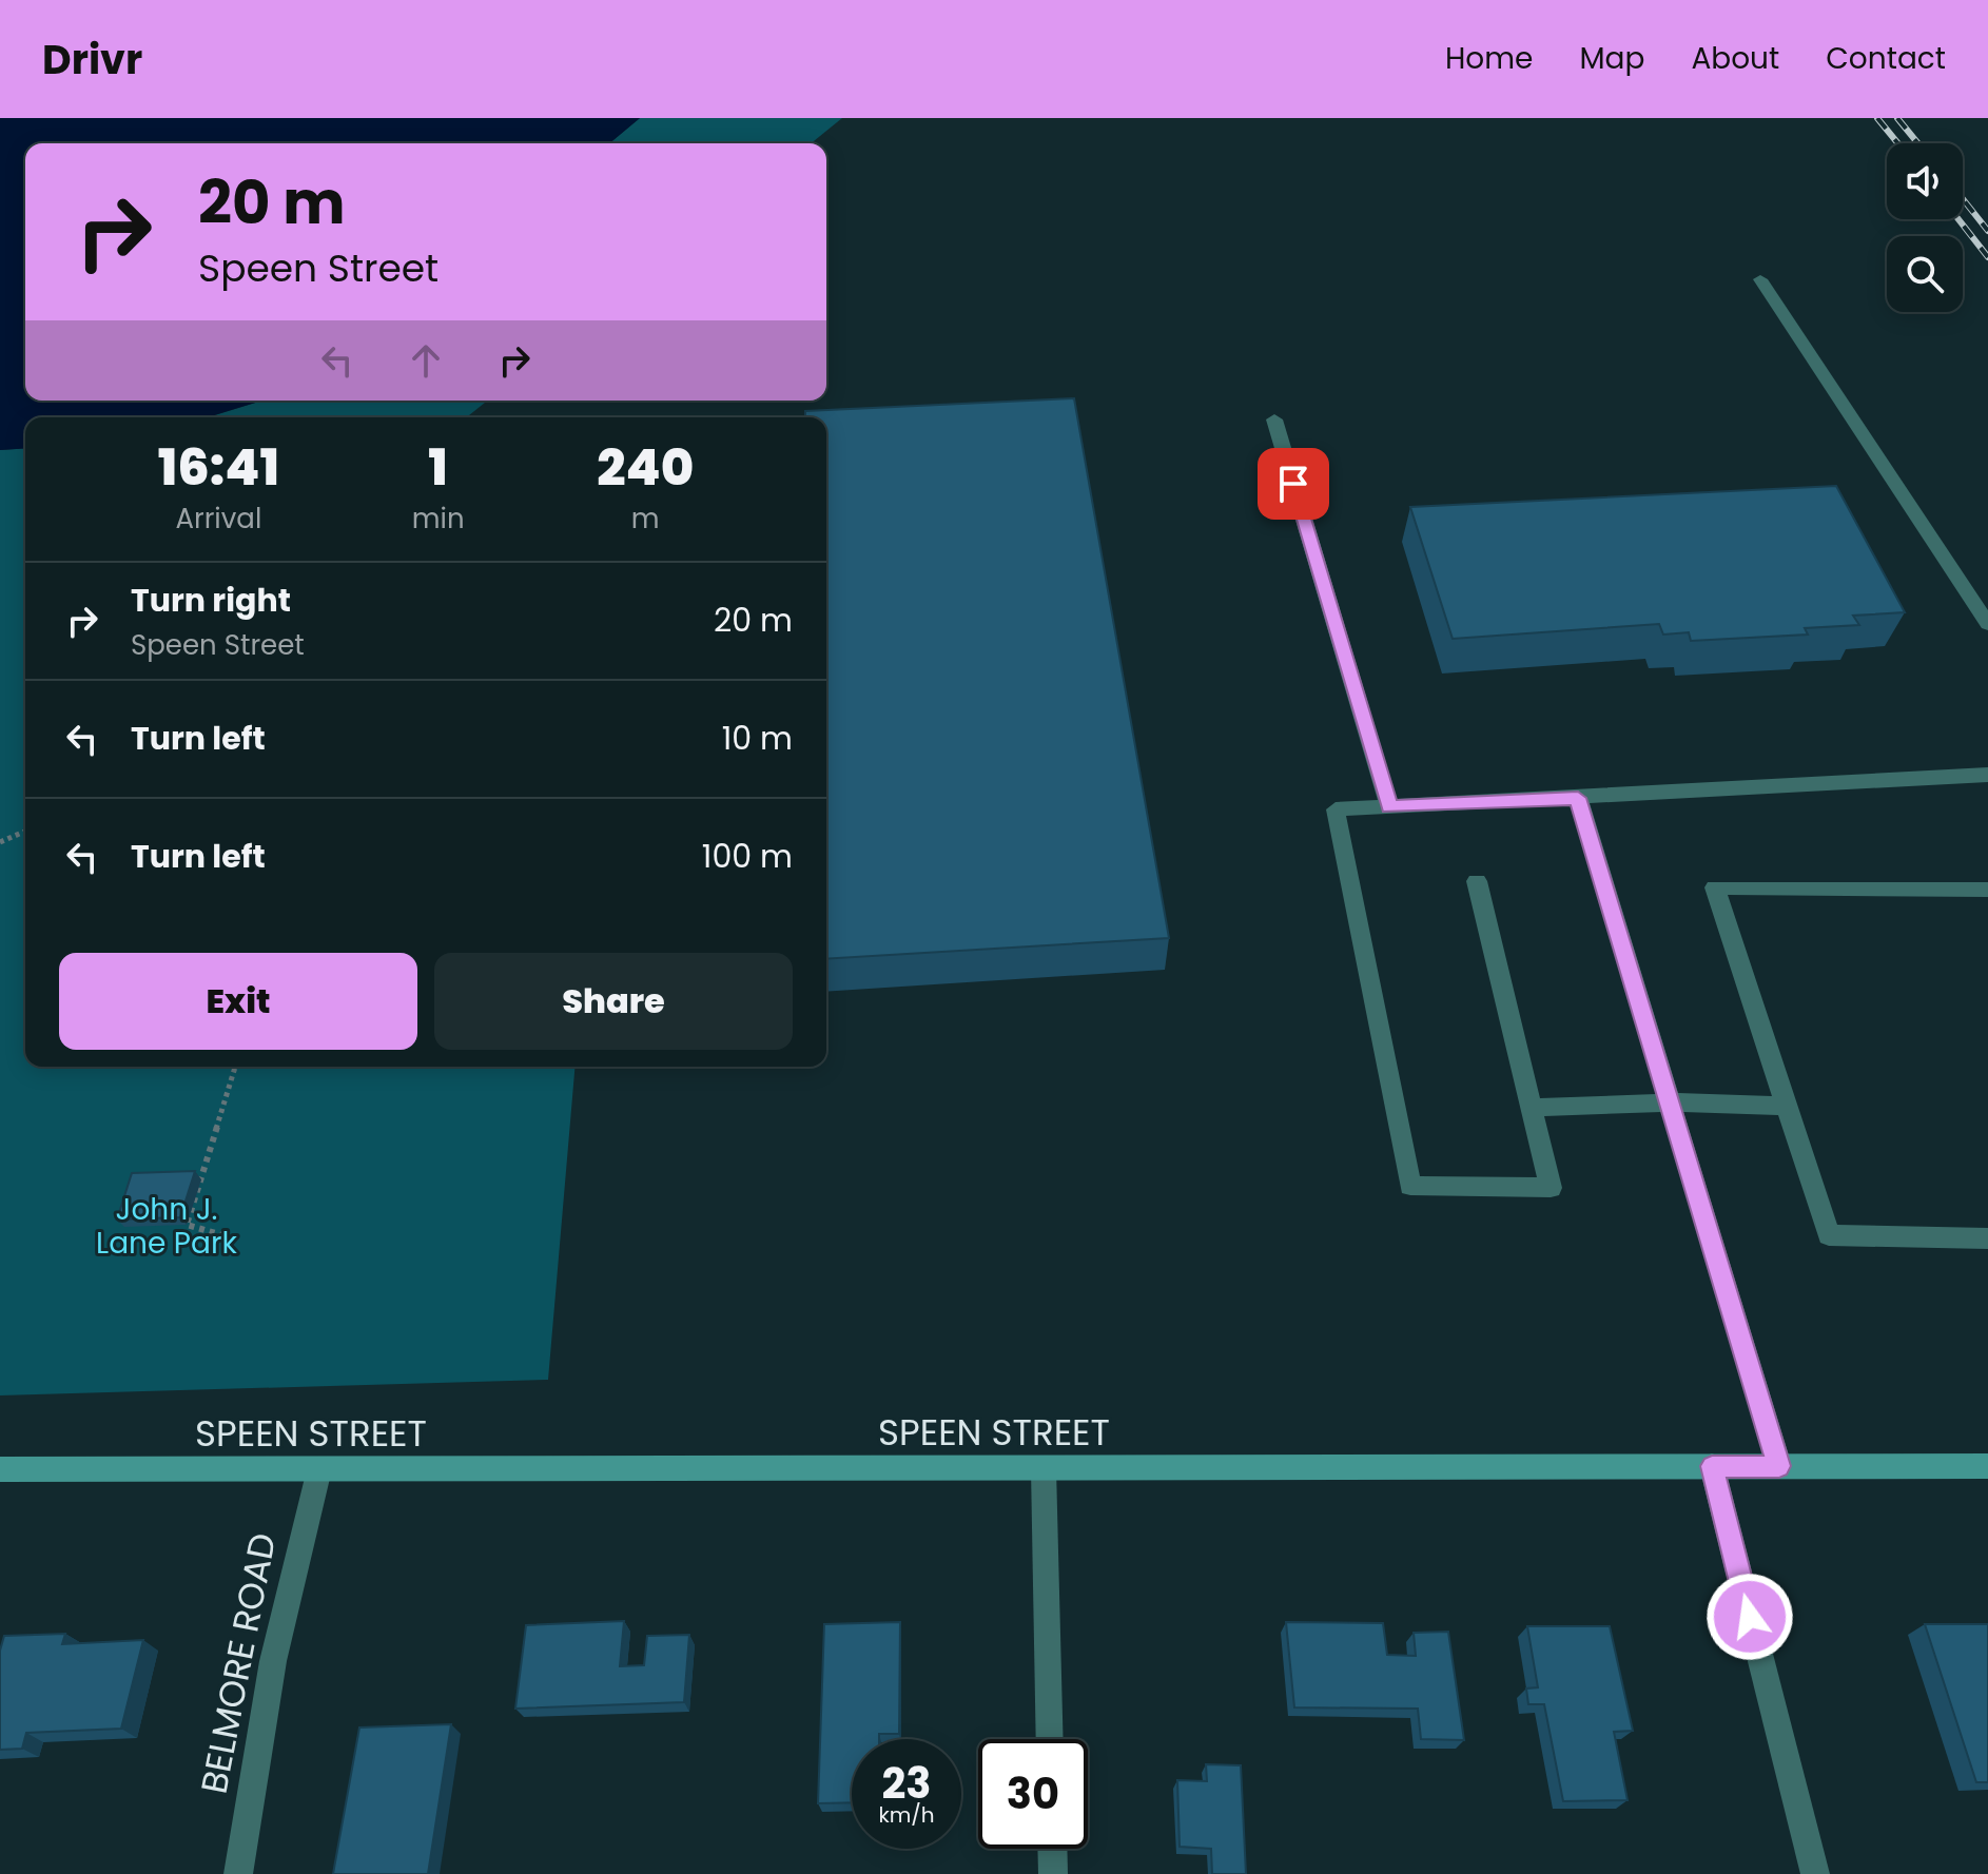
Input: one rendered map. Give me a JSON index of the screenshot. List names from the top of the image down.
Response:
{
  "streets": {
    "street": ["SPEEN STREET", "BELMORE ROAD"]
  },
  "crossings": [
    ["SPEEN STREET", "BELMORE ROAD"]
  ],
  "parks": ["John J. Lane Park"],
  "page": {
    "header": "Drivr",
    "nav": [
      "Home",
      "Map",
      "About",
      "Contact"
    ],
    "turn": ["20 m", "Speen Street"],
    "eta": [
      "16:41",
      "Arrival",
      "1",
      "min",
      "240",
      "m"
    ],
    "list": [
      {
        "name": "Turn right",
        "note": "Speen Street",
        "value": "20 m"
      },
      {
        "name": "Turn left",
        "value": "10 m"
      },
      {
        "name": "Turn left",
        "value": "100 m"
      }
    ],
    "buttons": ["Exit", "Share"],
    "speed": "23 km/h",
    "limit": "30"
  }
}
